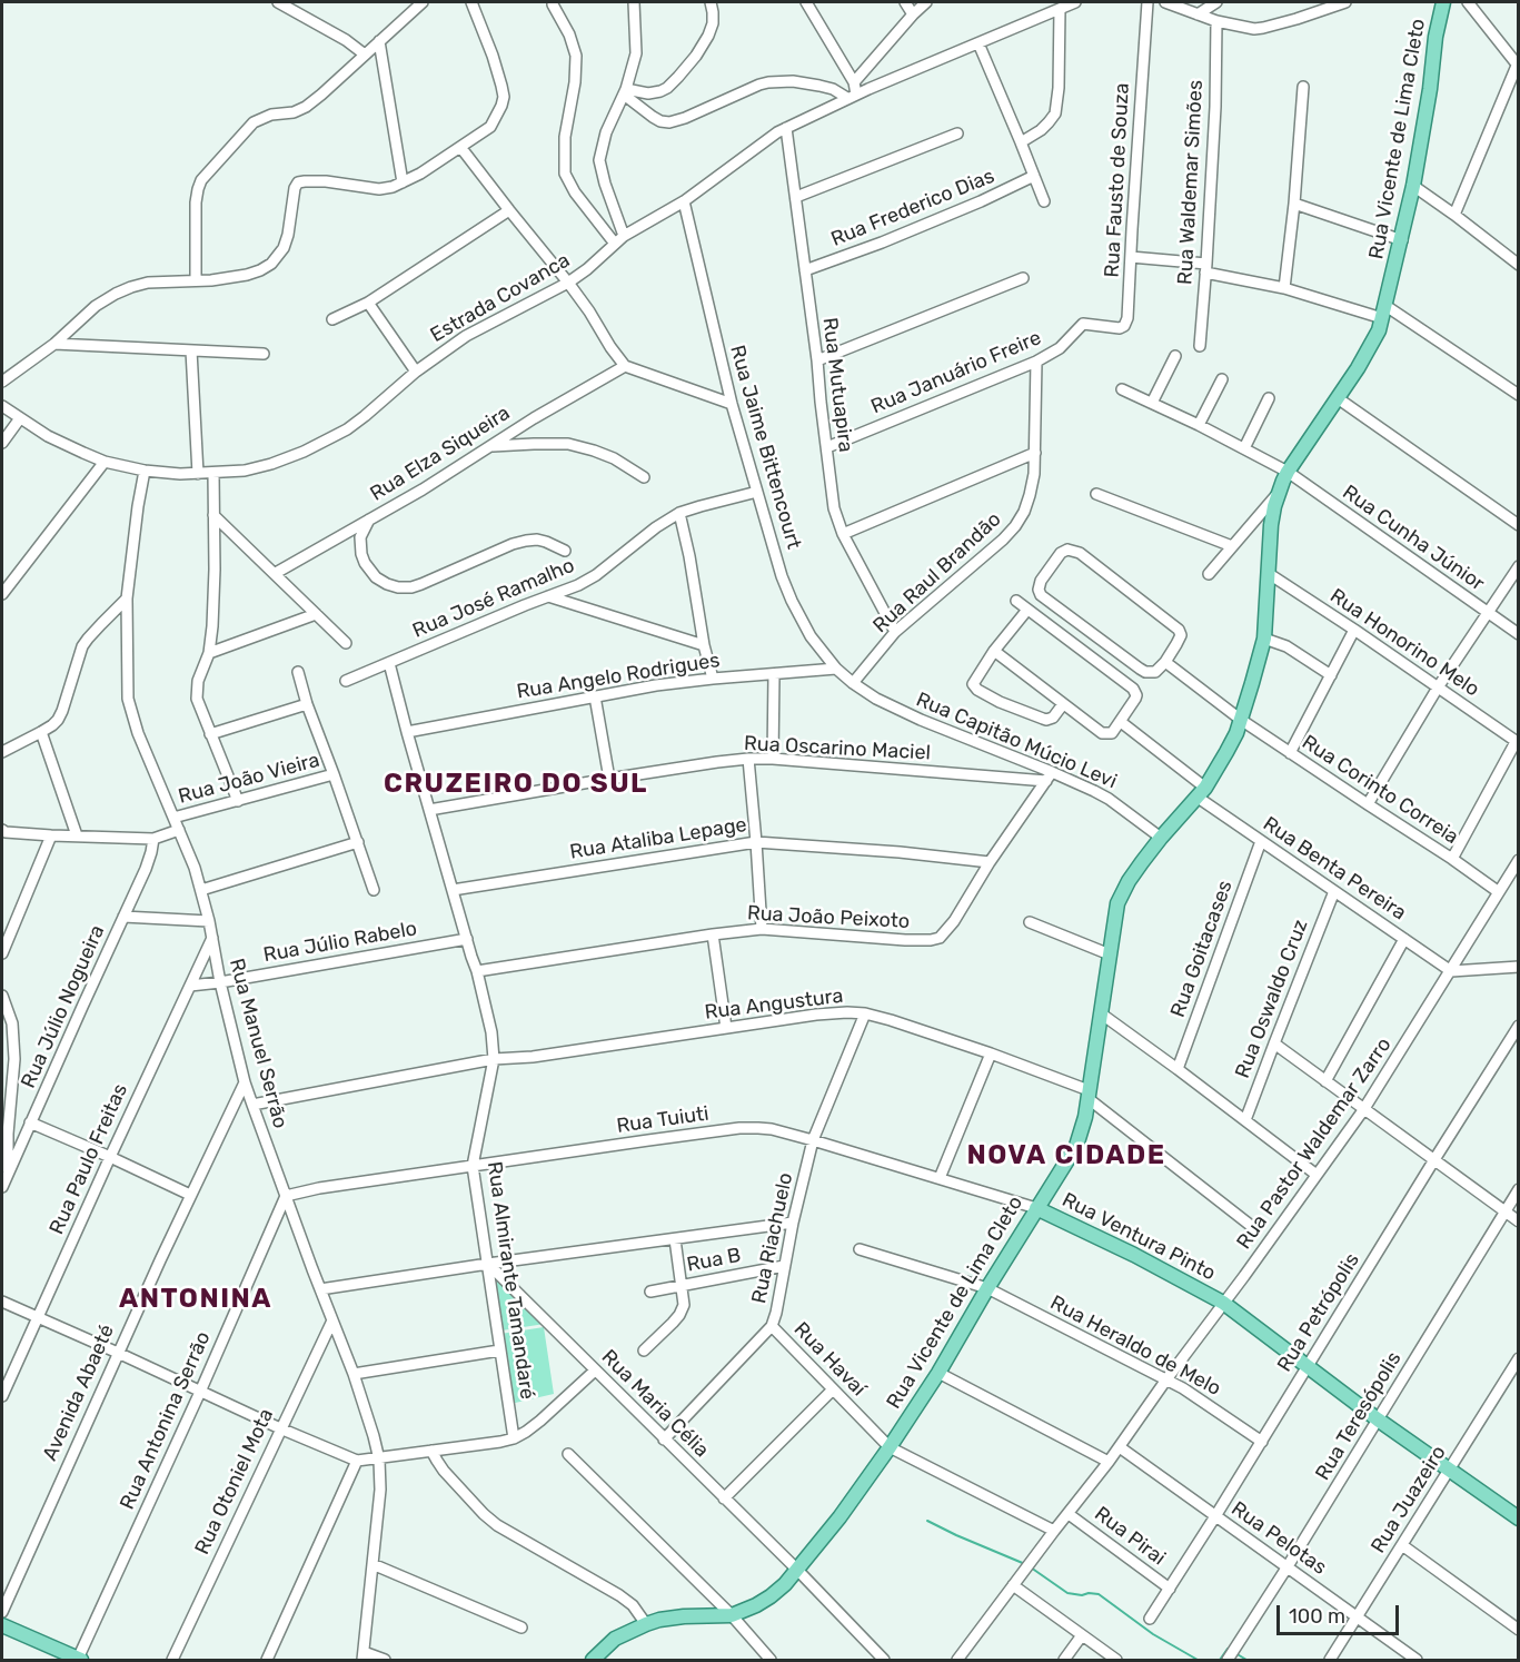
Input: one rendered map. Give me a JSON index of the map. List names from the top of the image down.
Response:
{
  "streets": {
    "main road": ["Rua Vicente de Lima Cleto", "Rua Ventura Pinto"],
    "street": [
      "Rua Fausto de Souza",
      "Rua Waldemar Simões",
      "Rua Frederico Dias",
      "Estrada Covanca",
      "Rua Januário Freire",
      "Rua Mutuapira",
      "Rua Jaime Bittencourt",
      "Rua Elza Siqueira",
      "Rua Cunha Júnior",
      "Rua Raul Brandão",
      "Rua José Ramalho",
      "Rua Honorino Melo",
      "Rua Angelo Rodrigues",
      "Rua Capitão Múcio Levi",
      "Rua Oscarino Maciel",
      "Rua João Vieira",
      "Rua Corinto Correia",
      "Rua Ataliba Lepage",
      "Rua Benta Pereira",
      "Rua João Peixoto",
      "Rua Júlio Rabelo",
      "Rua Goitacases",
      "Rua Oswaldo Cruz",
      "Rua Angustura",
      "Rua Júlio Nogueira",
      "Rua Manuel Serrão",
      "Rua Tuiuti",
      "Rua Pastor Waldemar Zarro",
      "Rua Paulo Freitas",
      "Rua Riachuelo",
      "Rua B",
      "Rua Almirante Tamandaré",
      "Rua Petrópolis",
      "Rua Heraldo de Melo",
      "Rua Havaí",
      "Avenida Abaeté",
      "Rua Maria Célia",
      "Rua Teresópolis",
      "Rua Antonina Serrão",
      "Rua Otoniel Mota",
      "Rua Juazeiro",
      "Rua Pirai",
      "Rua Pelotas"
    ]
  },
  "crossings": [
    ["Rua Vicente de Lima Cleto", "Rua Cunha Júnior"],
    ["Rua Vicente de Lima Cleto", "Rua Honorino Melo"],
    ["Rua Vicente de Lima Cleto", "Rua Capitão Múcio Levi"],
    ["Rua Vicente de Lima Cleto", "Rua Corinto Correia"],
    ["Rua Vicente de Lima Cleto", "Rua Benta Pereira"],
    ["Rua Vicente de Lima Cleto", "Rua Angustura"],
    ["Rua Vicente de Lima Cleto", "Rua Tuiuti"],
    ["Rua Vicente de Lima Cleto", "Rua Ventura Pinto"],
    ["Rua Vicente de Lima Cleto", "Rua Heraldo de Melo"],
    ["Rua Vicente de Lima Cleto", "Rua Havaí"],
    ["Rua Vicente de Lima Cleto", "Rua Maria Célia"],
    ["Rua Fausto de Souza", "Rua Januário Freire"],
    ["Rua Frederico Dias", "Rua Mutuapira"],
    ["Estrada Covanca", "Rua Mutuapira"],
    ["Estrada Covanca", "Rua Jaime Bittencourt"],
    ["Estrada Covanca", "Rua Manuel Serrão"],
    ["Rua Januário Freire", "Rua Mutuapira"],
    ["Rua Januário Freire", "Rua Raul Brandão"],
    ["Rua Mutuapira", "Rua Raul Brandão"],
    ["Rua Jaime Bittencourt", "Rua Raul Brandão"],
    ["Rua Jaime Bittencourt", "Rua José Ramalho"],
    ["Rua Jaime Bittencourt", "Rua Angelo Rodrigues"],
    ["Rua Jaime Bittencourt", "Rua Capitão Múcio Levi"],
    ["Rua Raul Brandão", "Rua Capitão Múcio Levi"],
    ["Rua José Ramalho", "Rua Almirante Tamandaré"],
    ["Rua Angelo Rodrigues", "Rua Almirante Tamandaré"],
    ["Rua Capitão Múcio Levi", "Rua Oscarino Maciel"],
    ["Rua Capitão Múcio Levi", "Rua João Peixoto"],
    ["Rua Oscarino Maciel", "Rua João Peixoto"],
    ["Rua Oscarino Maciel", "Rua Almirante Tamandaré"],
    ["Rua João Vieira", "Rua Manuel Serrão"],
    ["Rua Corinto Correia", "Rua Pastor Waldemar Zarro"],
    ["Rua Ataliba Lepage", "Rua João Peixoto"],
    ["Rua Ataliba Lepage", "Rua Almirante Tamandaré"],
    ["Rua Benta Pereira", "Rua Goitacases"],
    ["Rua Benta Pereira", "Rua Oswaldo Cruz"],
    ["Rua Benta Pereira", "Rua Pastor Waldemar Zarro"],
    ["Rua João Peixoto", "Rua Almirante Tamandaré"],
    ["Rua Júlio Rabelo", "Rua Manuel Serrão"],
    ["Rua Júlio Rabelo", "Rua Paulo Freitas"],
    ["Rua Júlio Rabelo", "Rua Almirante Tamandaré"],
    ["Rua Angustura", "Rua Manuel Serrão"],
    ["Rua Angustura", "Rua Riachuelo"],
    ["Rua Angustura", "Rua Almirante Tamandaré"],
    ["Rua Manuel Serrão", "Rua Tuiuti"],
    ["Rua Manuel Serrão", "Rua Paulo Freitas"],
    ["Rua Manuel Serrão", "Avenida Abaeté"],
    ["Rua Manuel Serrão", "Rua Antonina Serrão"],
    ["Rua Manuel Serrão", "Rua Otoniel Mota"],
    ["Rua Tuiuti", "Rua Ventura Pinto"],
    ["Rua Tuiuti", "Rua Riachuelo"],
    ["Rua Tuiuti", "Rua Almirante Tamandaré"],
    ["Rua Tuiuti", "Rua Antonina Serrão"],
    ["Rua Pastor Waldemar Zarro", "Rua Ventura Pinto"],
    ["Rua Pastor Waldemar Zarro", "Rua Heraldo de Melo"],
    ["Rua Pastor Waldemar Zarro", "Rua Havaí"],
    ["Rua Pastor Waldemar Zarro", "Rua Pirai"],
    ["Rua Pastor Waldemar Zarro", "Rua Pelotas"],
    ["Rua Ventura Pinto", "Rua Petrópolis"],
    ["Rua Ventura Pinto", "Rua Teresópolis"],
    ["Rua Ventura Pinto", "Rua Juazeiro"],
    ["Rua Riachuelo", "Rua B"],
    ["Rua Riachuelo", "Rua Havaí"],
    ["Rua Riachuelo", "Rua Maria Célia"],
    ["Rua Almirante Tamandaré", "Rua Maria Célia"],
    ["Rua Petrópolis", "Rua Heraldo de Melo"],
    ["Rua Petrópolis", "Rua Pirai"],
    ["Rua Petrópolis", "Rua Pelotas"],
    ["Rua Teresópolis", "Rua Pelotas"],
    ["Rua Juazeiro", "Rua Pelotas"]
  ],
  "districts": ["CRUZEIRO DO SUL", "NOVA CIDADE", "ANTONINA"],
  "scale_bar": "100 m"
}
